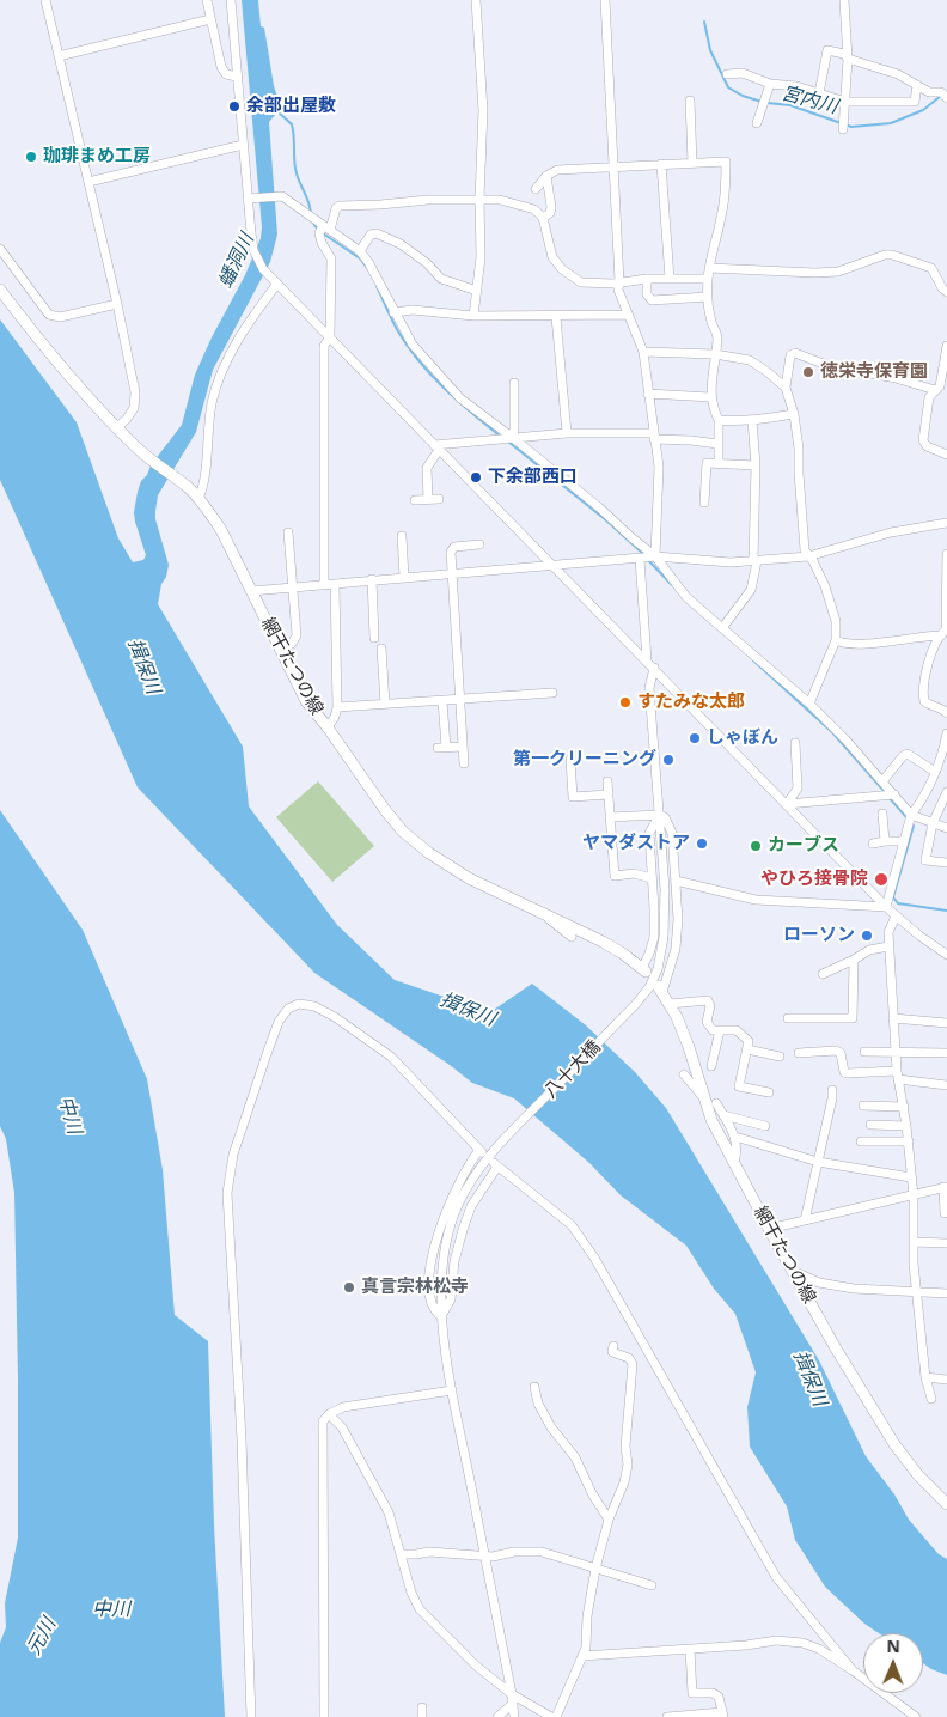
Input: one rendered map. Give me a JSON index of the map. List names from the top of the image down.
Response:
{
  "streets": {
    "main road": ["網干たつの線"],
    "street": ["八十大橋"]
  },
  "water": [
    "宮内川",
    "蟠洞川",
    "揖保川",
    "中川",
    "元川"
  ],
  "places": [
    "余部出屋敷",
    "珈琲まめ工房",
    "徳栄寺保育園",
    "下余部西口",
    "すたみな太郎",
    "しゃぼん",
    "第一クリーニング",
    "ヤマダストア",
    "カーブス",
    "やひろ接骨院",
    "ローソン",
    "真言宗林松寺"
  ],
  "north": "top"
}
